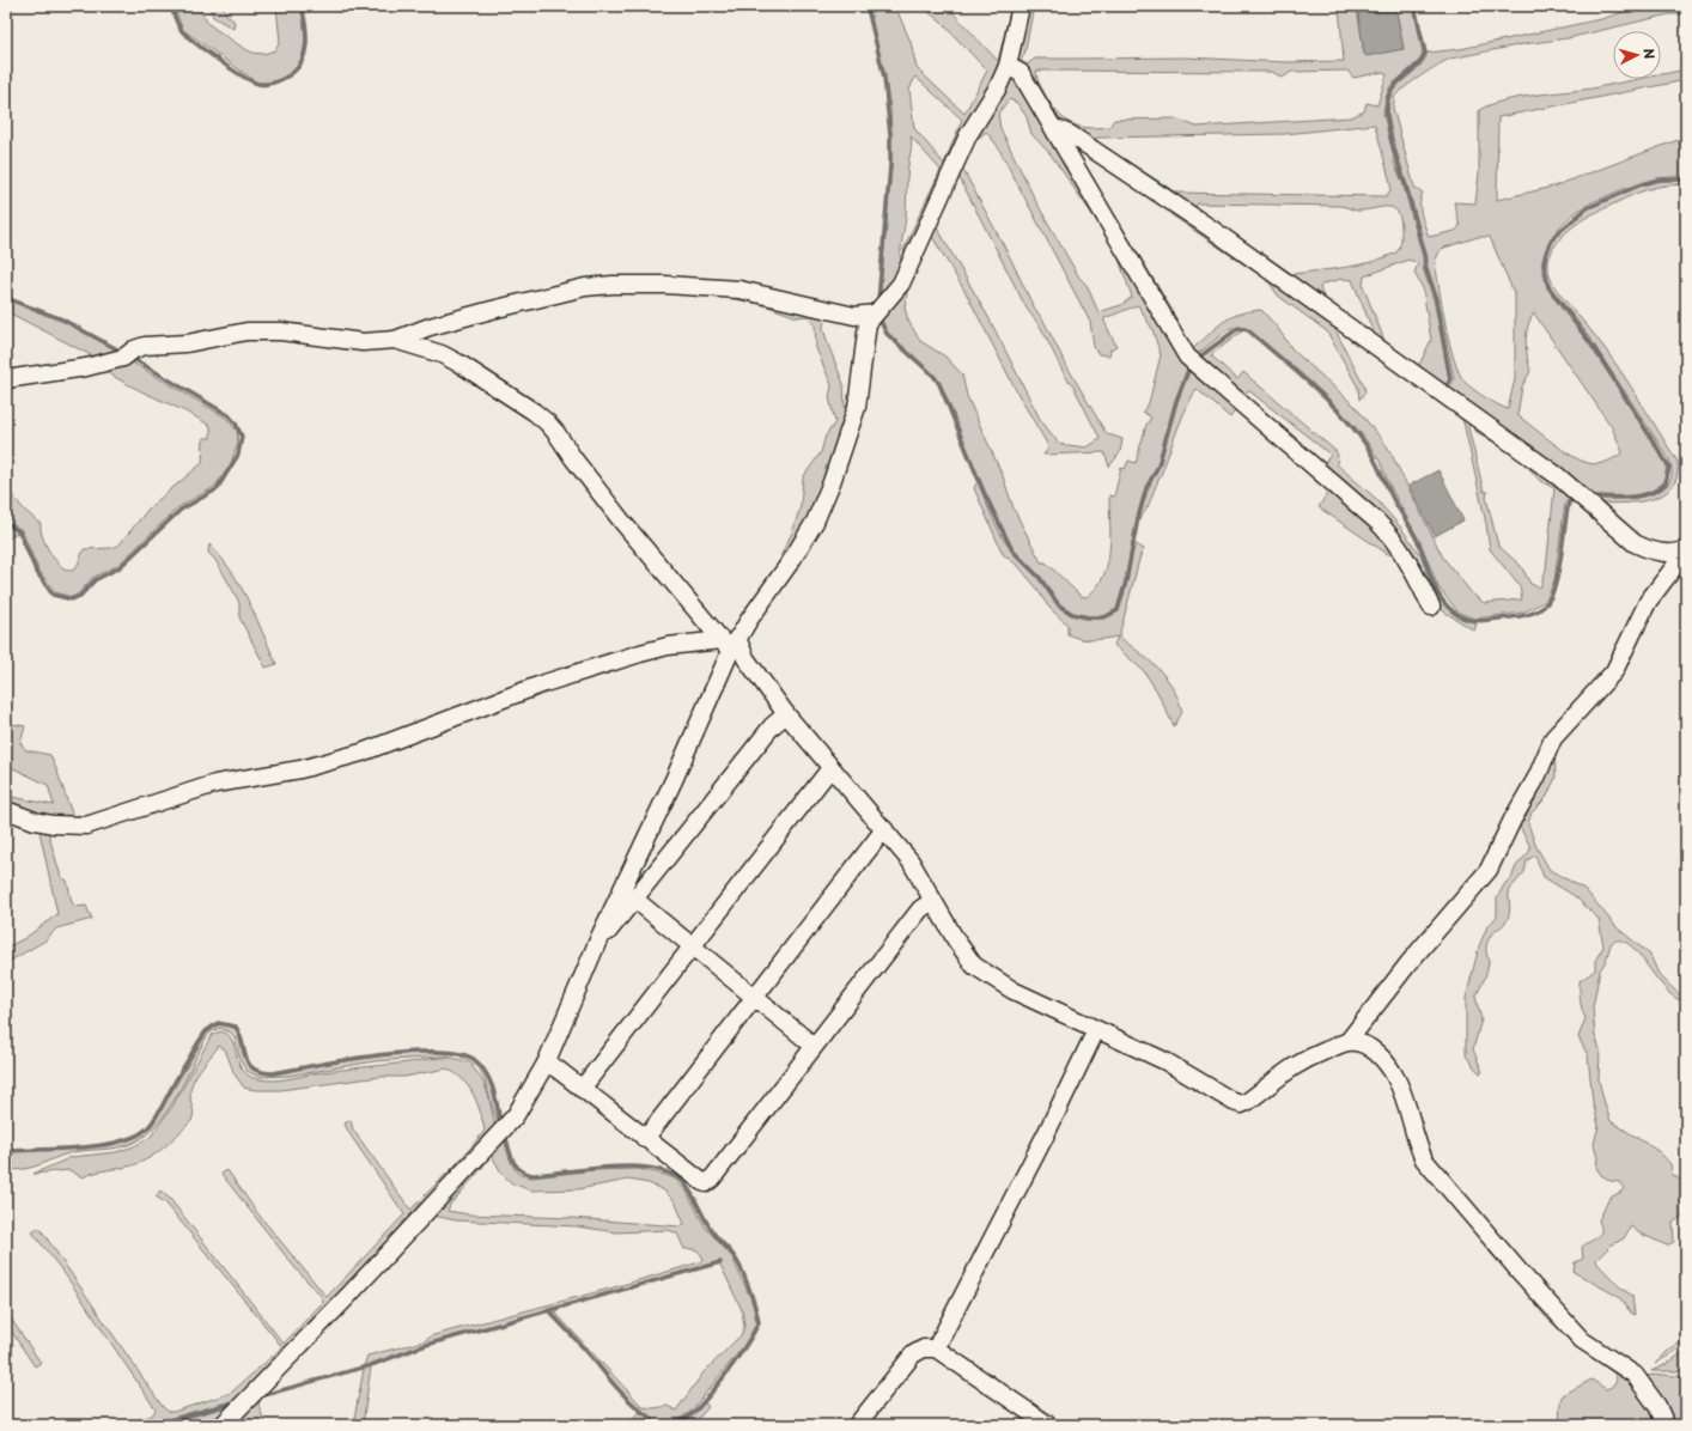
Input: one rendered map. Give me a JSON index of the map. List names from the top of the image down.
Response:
{
  "north": "right"
}
